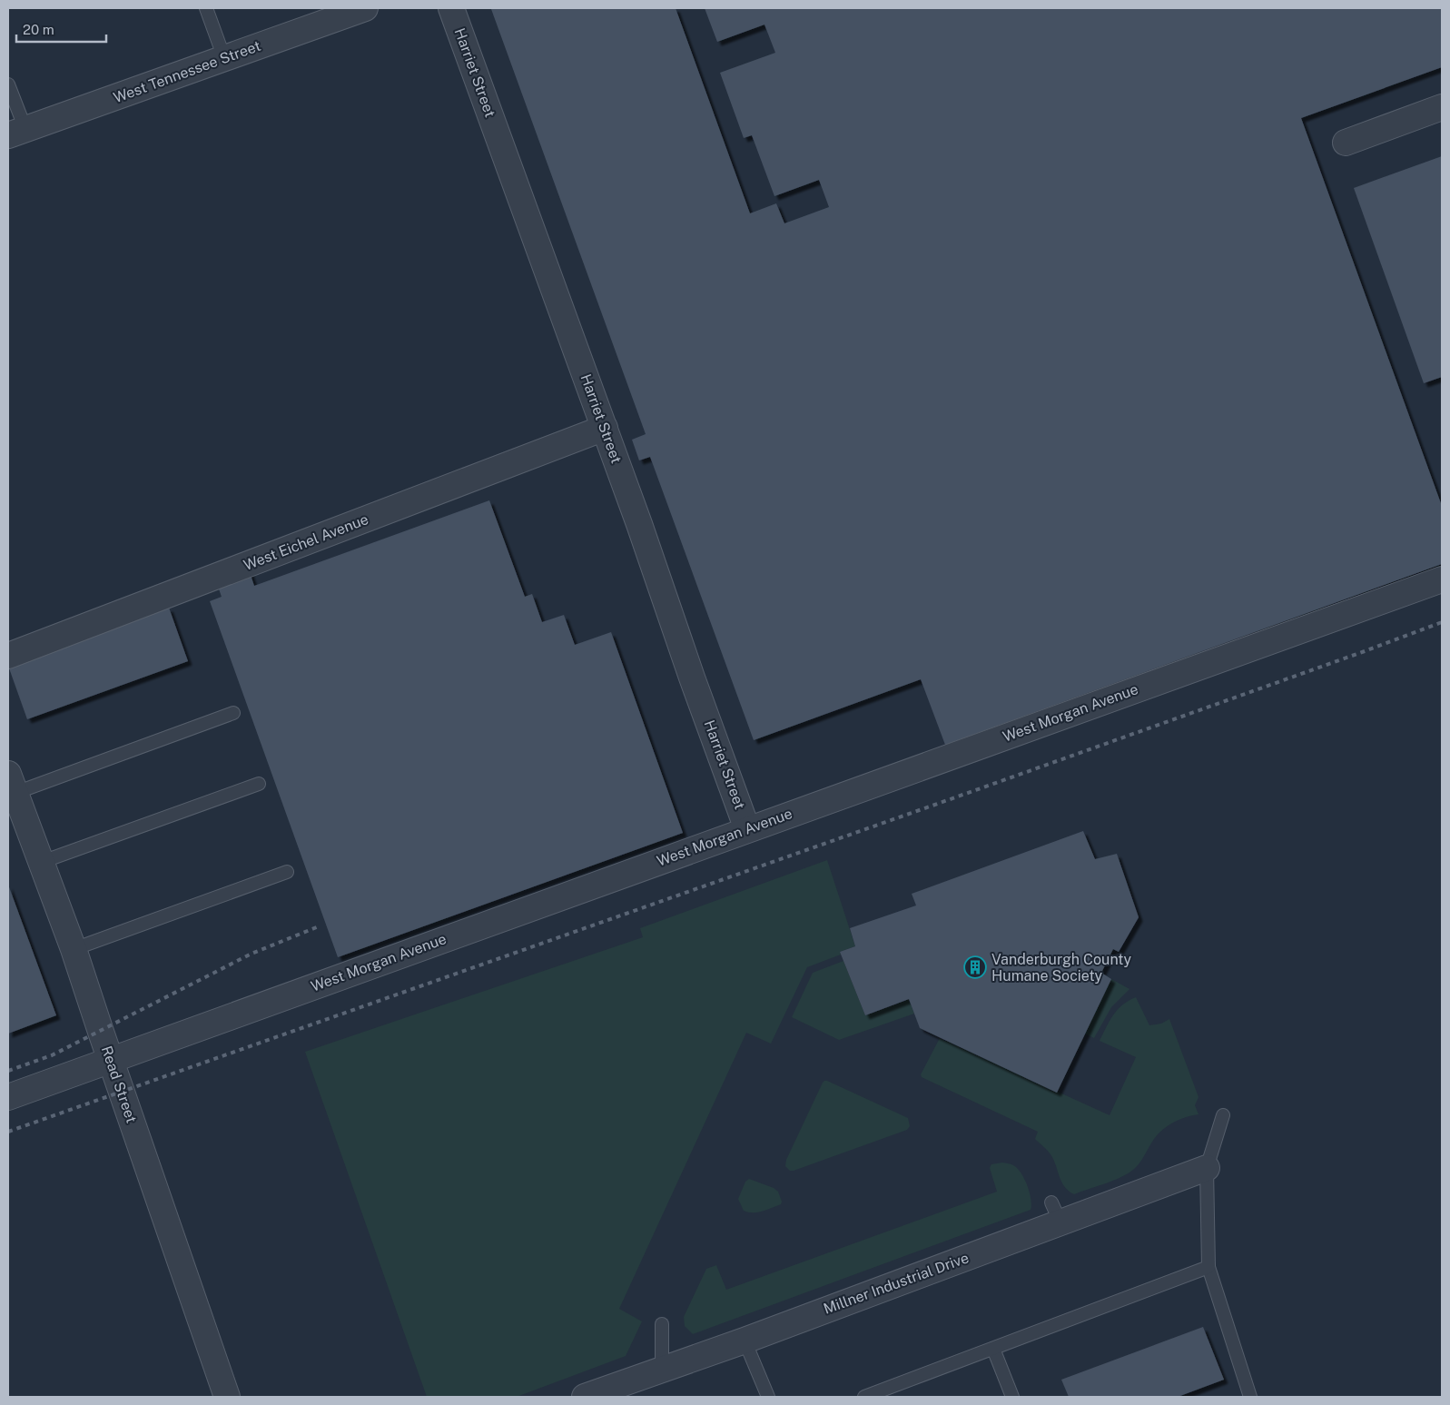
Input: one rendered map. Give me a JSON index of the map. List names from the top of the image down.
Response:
{
  "streets": {
    "street": [
      "West Tennessee Street",
      "Harriet Street",
      "West Eichel Avenue",
      "West Morgan Avenue",
      "Read Street",
      "Millner Industrial Drive"
    ]
  },
  "crossings": [
    ["Harriet Street", "West Eichel Avenue"],
    ["Harriet Street", "West Morgan Avenue"],
    ["West Morgan Avenue", "Read Street"]
  ],
  "places": {
    "building": ["Vanderburgh County Humane Society"]
  },
  "scale_bar": "20 m"
}
